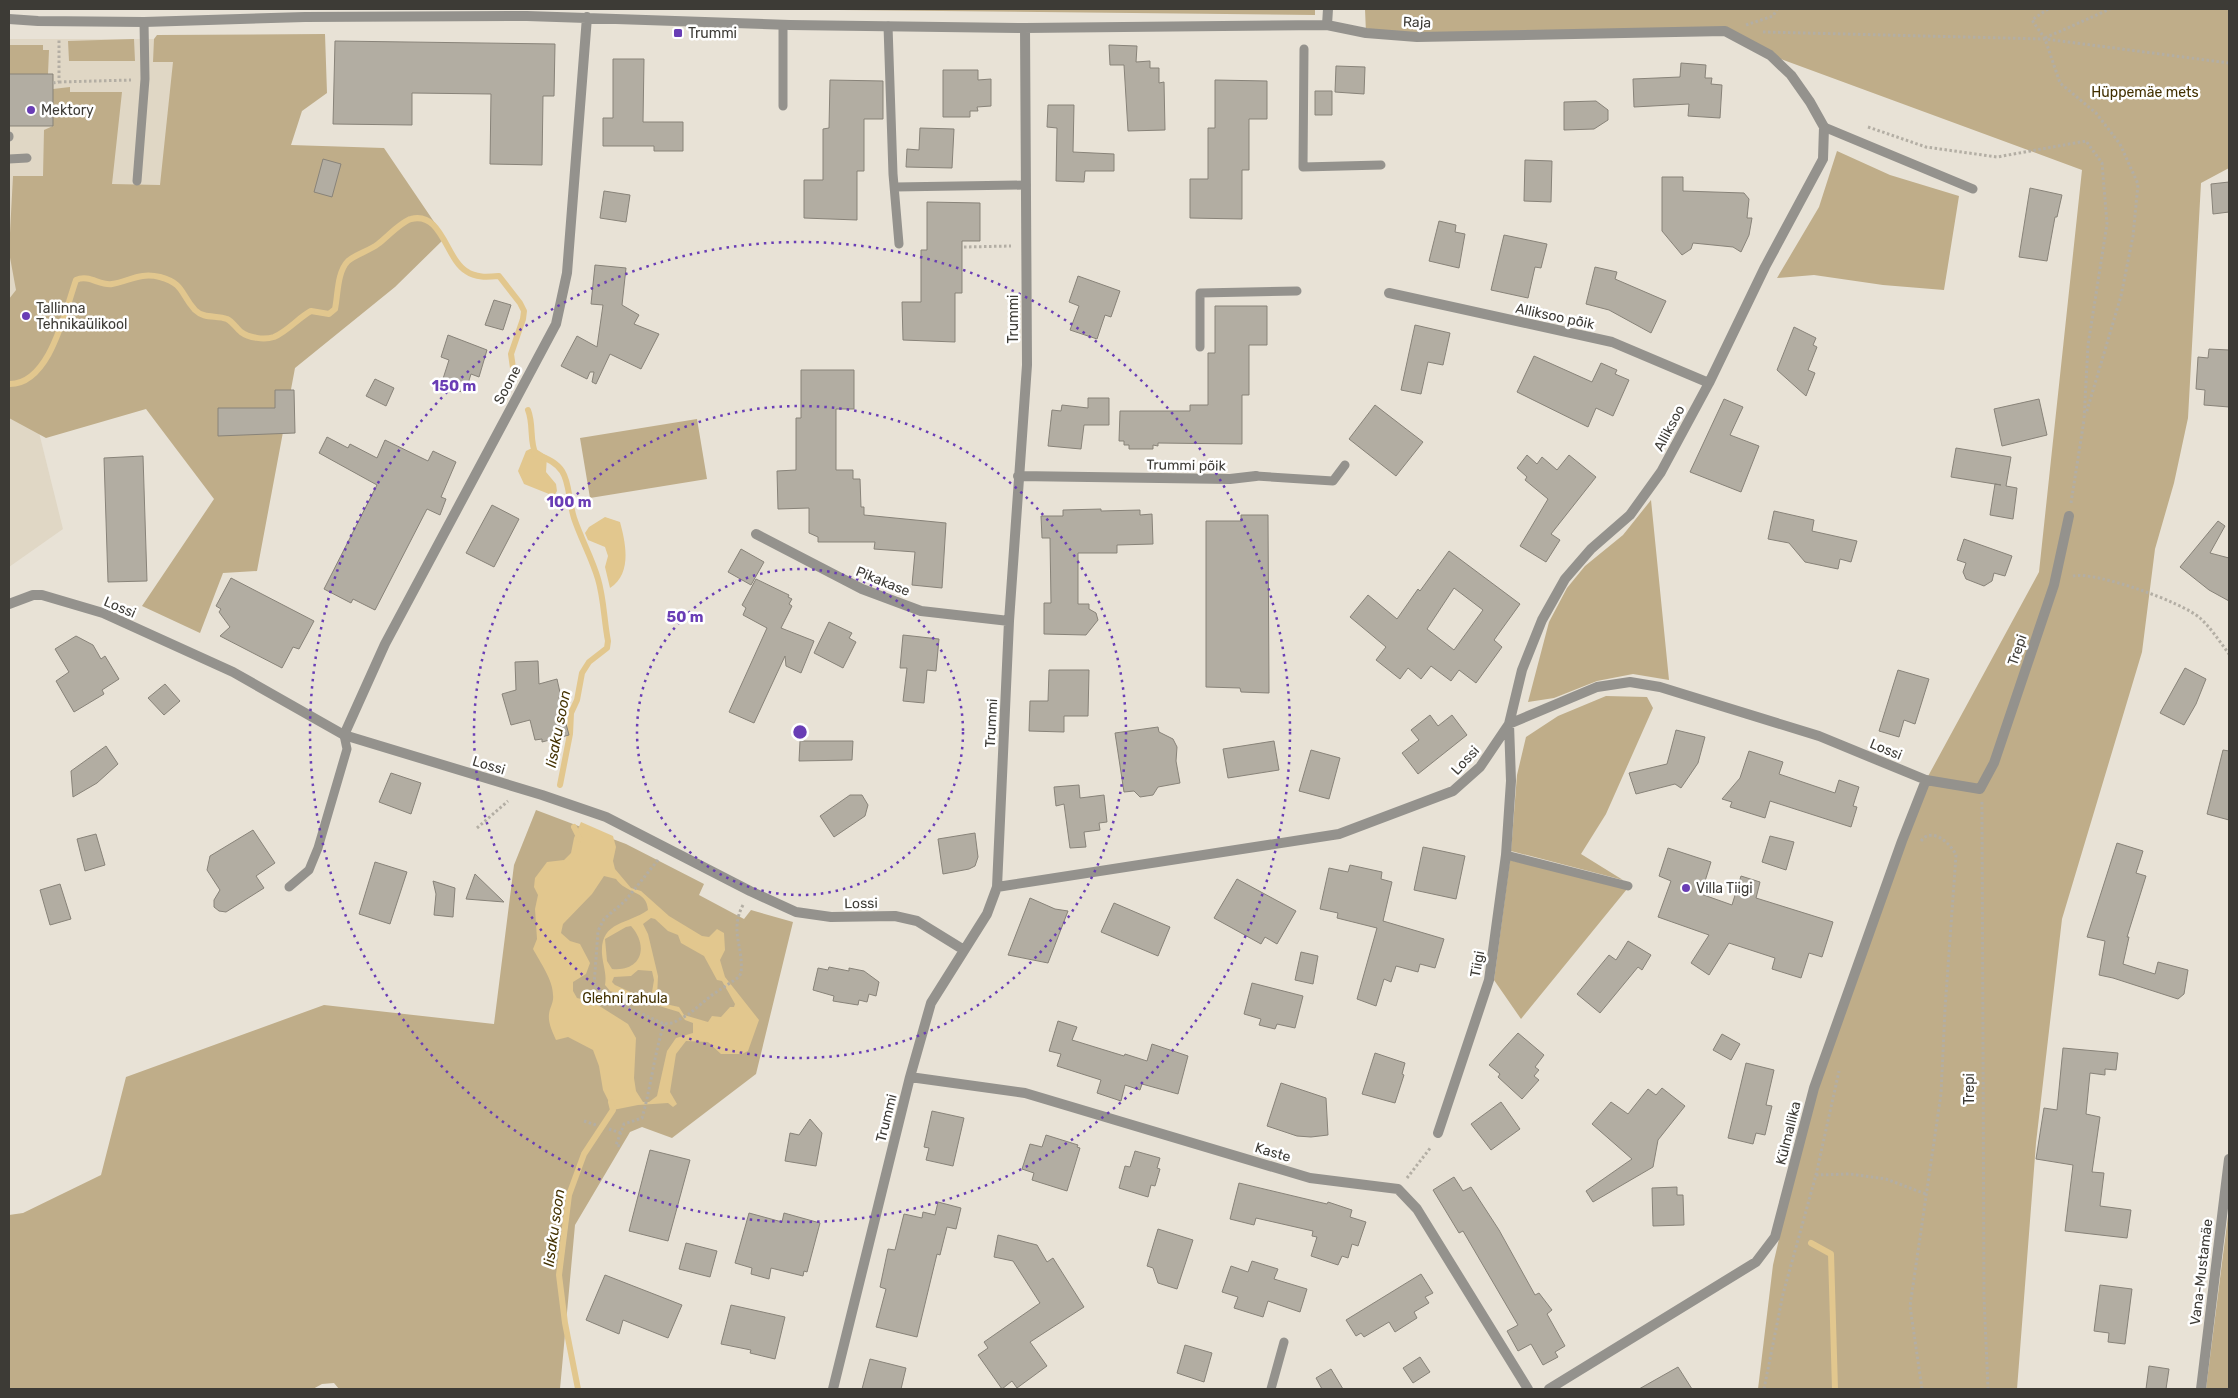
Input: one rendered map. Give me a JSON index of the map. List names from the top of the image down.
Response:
{
  "streets": {
    "street": [
      "Raja",
      "Alliksoo põik",
      "Trummi",
      "Soone",
      "Alliksoo",
      "Trummi põik",
      "Pikakase",
      "Lossi",
      "Trepi",
      "Tiigi",
      "Külmallika",
      "Kaste",
      "Vana-Mustamäe"
    ]
  },
  "crossings": [
    ["Raja", "Trummi"],
    ["Raja", "Soone"],
    ["Raja", "Alliksoo"],
    ["Alliksoo põik", "Alliksoo"],
    ["Trummi", "Trummi põik"],
    ["Trummi", "Pikakase"],
    ["Trummi", "Lossi"],
    ["Trummi", "Kaste"],
    ["Soone", "Lossi"],
    ["Alliksoo", "Lossi"],
    ["Alliksoo", "Tiigi"],
    ["Lossi", "Tiigi"],
    ["Lossi", "Külmallika"]
  ],
  "water": ["Iisaku soon"],
  "parks": ["Hüppemäe mets", "Glehni rahula"],
  "places": {
    "transit": ["Trummi"],
    "other": ["Mektory", "Tallinna Tehnikaülikool", "Villa Tiigi"]
  },
  "rings": ["150 m", "100 m", "50 m"]
}
